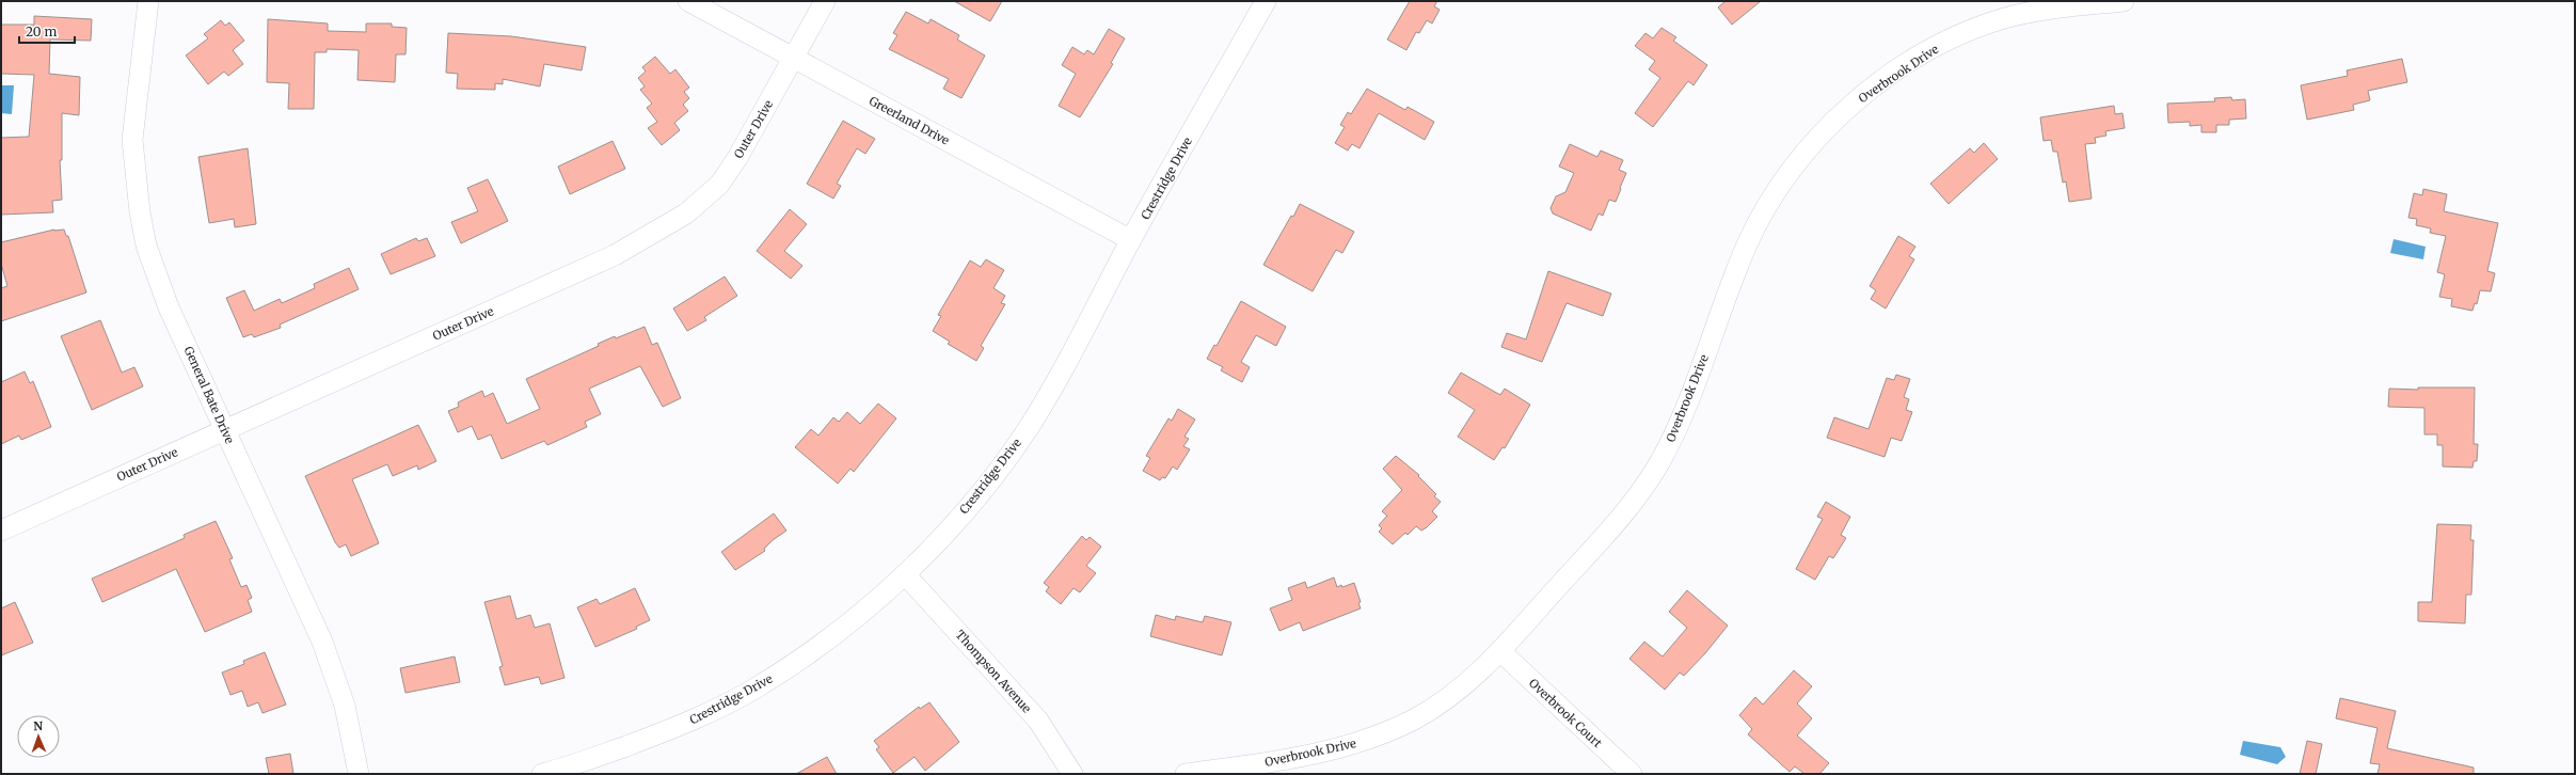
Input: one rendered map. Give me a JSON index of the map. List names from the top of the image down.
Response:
{
  "streets": {
    "street": [
      "Overbrook Drive",
      "Greerland Drive",
      "Outer Drive",
      "Crestridge Drive",
      "General Bate Drive",
      "Thompson Avenue",
      "Overbrook Court"
    ]
  },
  "crossings": [
    ["Overbrook Drive", "Overbrook Court"],
    ["Greerland Drive", "Outer Drive"],
    ["Greerland Drive", "Crestridge Drive"],
    ["Outer Drive", "General Bate Drive"],
    ["Crestridge Drive", "Thompson Avenue"]
  ],
  "scale_bar": "20 m",
  "north": "top"
}
